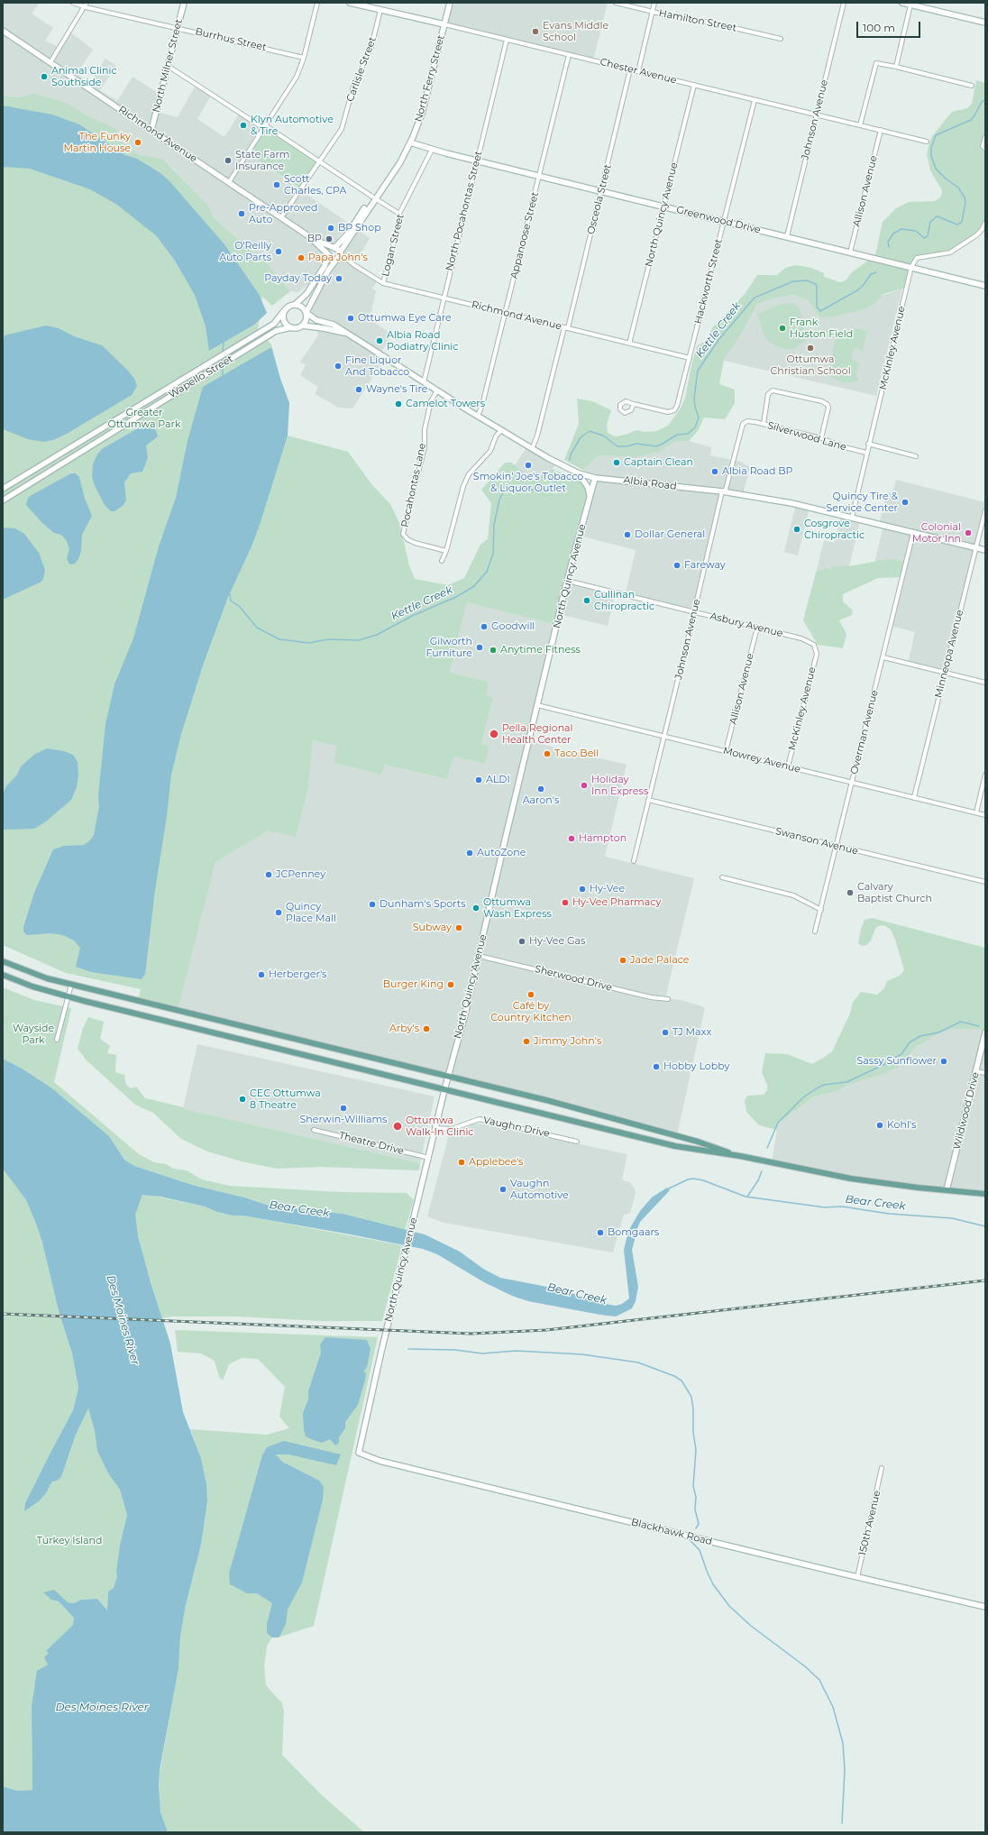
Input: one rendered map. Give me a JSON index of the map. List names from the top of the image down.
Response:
{
  "streets": {
    "street": [
      "Hamilton Street",
      "Burrhus Street",
      "North Milner Street",
      "Carlisle Street",
      "Chester Avenue",
      "North Ferry Street",
      "Johnson Avenue",
      "Richmond Avenue",
      "Allison Avenue",
      "Osceola Street",
      "North Pocahontas Street",
      "North Quincy Avenue",
      "Greenwood Drive",
      "Appanoose Street",
      "Logan Street",
      "Hackworth Street",
      "McKinley Avenue",
      "Wapello Street",
      "Silverwood Lane",
      "Albia Road",
      "Pocahontas Lane",
      "Asbury Avenue",
      "Minneopa Avenue",
      "Overman Avenue",
      "Mowrey Avenue",
      "Swanson Avenue",
      "Sherwood Drive",
      "Wildwood Drive",
      "Vaughn Drive",
      "Theatre Drive",
      "150th Avenue",
      "Blackhawk Road"
    ]
  },
  "crossings": [
    ["Burrhus Street", "North Milner Street"],
    ["North Milner Street", "Richmond Avenue"],
    ["Carlisle Street", "Chester Avenue"],
    ["Carlisle Street", "Richmond Avenue"],
    ["Chester Avenue", "North Ferry Street"],
    ["Chester Avenue", "Johnson Avenue"],
    ["Chester Avenue", "Allison Avenue"],
    ["Chester Avenue", "Osceola Street"],
    ["Chester Avenue", "North Pocahontas Street"],
    ["Chester Avenue", "North Quincy Avenue"],
    ["Chester Avenue", "Appanoose Street"],
    ["Chester Avenue", "Hackworth Street"],
    ["North Ferry Street", "Richmond Avenue"],
    ["North Ferry Street", "Greenwood Drive"],
    ["North Ferry Street", "Wapello Street"],
    ["North Ferry Street", "Albia Road"],
    ["Johnson Avenue", "Greenwood Drive"],
    ["Johnson Avenue", "Silverwood Lane"],
    ["Johnson Avenue", "Albia Road"],
    ["Johnson Avenue", "Asbury Avenue"],
    ["Johnson Avenue", "Mowrey Avenue"],
    ["Johnson Avenue", "Swanson Avenue"],
    ["Richmond Avenue", "Osceola Street"],
    ["Richmond Avenue", "North Pocahontas Street"],
    ["Richmond Avenue", "North Quincy Avenue"],
    ["Richmond Avenue", "Appanoose Street"],
    ["Richmond Avenue", "Logan Street"],
    ["Richmond Avenue", "Hackworth Street"],
    ["Allison Avenue", "Greenwood Drive"],
    ["Allison Avenue", "Asbury Avenue"],
    ["Allison Avenue", "Mowrey Avenue"],
    ["Osceola Street", "Greenwood Drive"],
    ["Osceola Street", "Albia Road"],
    ["North Pocahontas Street", "Greenwood Drive"],
    ["North Pocahontas Street", "Albia Road"],
    ["North Quincy Avenue", "Greenwood Drive"],
    ["North Quincy Avenue", "Albia Road"],
    ["North Quincy Avenue", "Asbury Avenue"],
    ["North Quincy Avenue", "Mowrey Avenue"],
    ["North Quincy Avenue", "Sherwood Drive"],
    ["North Quincy Avenue", "Vaughn Drive"],
    ["North Quincy Avenue", "Theatre Drive"],
    ["North Quincy Avenue", "Blackhawk Road"],
    ["Greenwood Drive", "Appanoose Street"],
    ["Greenwood Drive", "Logan Street"],
    ["Greenwood Drive", "Hackworth Street"],
    ["Greenwood Drive", "McKinley Avenue"],
    ["Appanoose Street", "Albia Road"],
    ["McKinley Avenue", "Silverwood Lane"],
    ["McKinley Avenue", "Albia Road"],
    ["McKinley Avenue", "Asbury Avenue"],
    ["McKinley Avenue", "Mowrey Avenue"],
    ["Wapello Street", "Albia Road"],
    ["Albia Road", "Pocahontas Lane"],
    ["Albia Road", "Minneopa Avenue"],
    ["Albia Road", "Overman Avenue"],
    ["Minneopa Avenue", "Mowrey Avenue"],
    ["Overman Avenue", "Mowrey Avenue"],
    ["Overman Avenue", "Swanson Avenue"],
    ["150th Avenue", "Blackhawk Road"]
  ],
  "water": ["Kettle Creek", "Bear Creek", "Des Moines River"],
  "parks": ["Greater Ottumwa Park", "Wayside Park", "Turkey Island"],
  "places": [
    "Evans Middle School",
    "Animal Clinic Southside",
    "Klyn Automotive & Tire",
    "The Funky Martin House",
    "State Farm Insurance",
    "Scott Charles, CPA",
    "Pre-Approved Auto",
    "BP Shop",
    "BP",
    "O'Reilly Auto Parts",
    "Papa John's",
    "Payday Today",
    "Ottumwa Eye Care",
    "Frank Huston Field",
    "Albia Road Podiatry Clinic",
    "Ottumwa Christian School",
    "Fine Liquor And Tobacco",
    "Wayne's Tire",
    "Camelot Towers",
    "Captain Clean",
    "Smokin' Joe's Tobacco & Liquor Outlet",
    "Albia Road BP",
    "Quincy Tire & Service Center",
    "Cosgrove Chiropractic",
    "Colonial Motor Inn",
    "Dollar General",
    "Fareway",
    "Cullinan Chiropractic",
    "Goodwill",
    "Gilworth Furniture",
    "Anytime Fitness",
    "Pella Regional Health Center",
    "Taco Bell",
    "ALDI",
    "Holiday Inn Express",
    "Aaron's",
    "Hampton",
    "AutoZone",
    "JCPenney",
    "Hy-Vee",
    "Calvary Baptist Church",
    "Hy-Vee Pharmacy",
    "Dunham's Sports",
    "Ottumwa Wash Express",
    "Quincy Place Mall",
    "Subway",
    "Hy-Vee Gas",
    "Jade Palace",
    "Herberger's",
    "Burger King",
    "Café by Country Kitchen",
    "Arby's",
    "TJ Maxx",
    "Jimmy John's",
    "Sassy Sunflower",
    "Hobby Lobby",
    "CEC Ottumwa 8 Theatre",
    "Sherwin-Williams",
    "Kohl's",
    "Ottumwa Walk-In Clinic",
    "Applebee's",
    "Vaughn Automotive",
    "Bomgaars"
  ],
  "scale_bar": "100 m"
}
